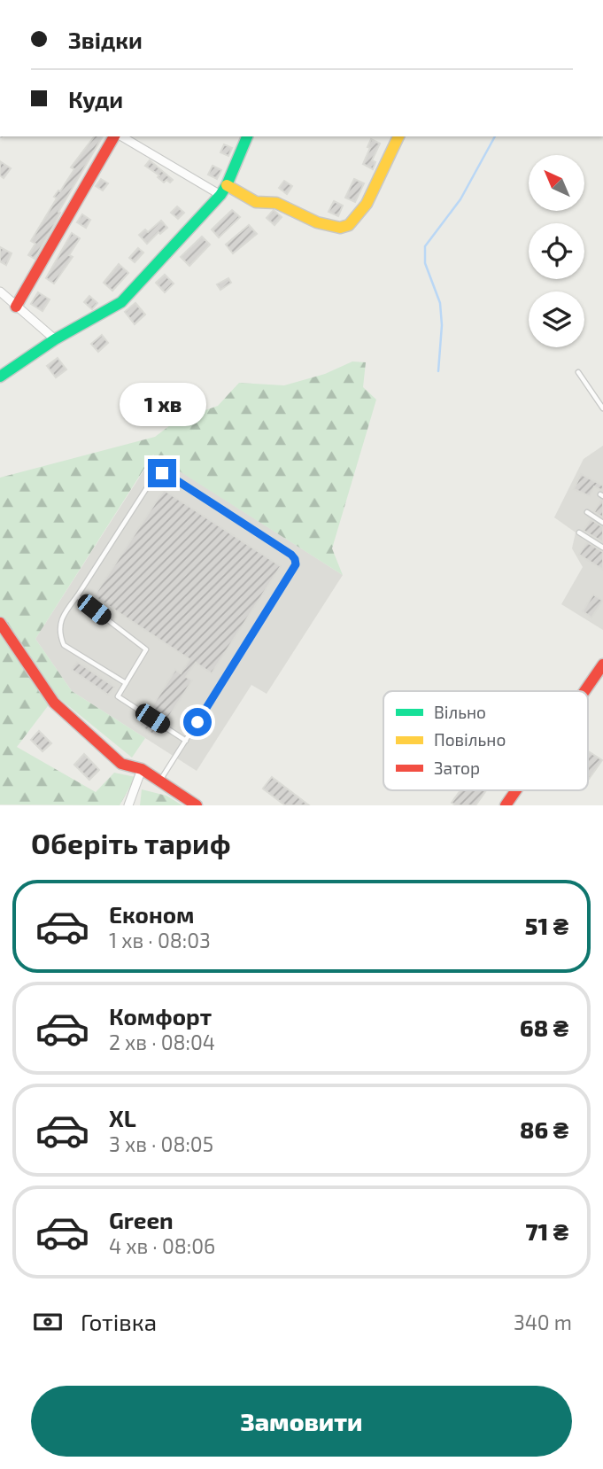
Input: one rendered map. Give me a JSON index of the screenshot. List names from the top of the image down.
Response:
{
  "legend": ["Вільно", "Повільно", "Затор"],
  "north": "top left",
  "page": {
    "banner": ["Звідки", "Куди"],
    "bubble": "1 хв",
    "heading": "Оберіть тариф",
    "list": [
      {
        "name": "Економ",
        "note": "1 хв · 08:03",
        "value": "51 ₴"
      },
      {
        "name": "Комфорт",
        "note": "2 хв · 08:04",
        "value": "68 ₴"
      },
      {
        "name": "XL",
        "note": "3 хв · 08:05",
        "value": "86 ₴"
      },
      {
        "name": "Green",
        "note": "4 хв · 08:06",
        "value": "71 ₴"
      }
    ],
    "pay": ["Готівка", "340 m"],
    "buttons": "Замовити"
  }
}
